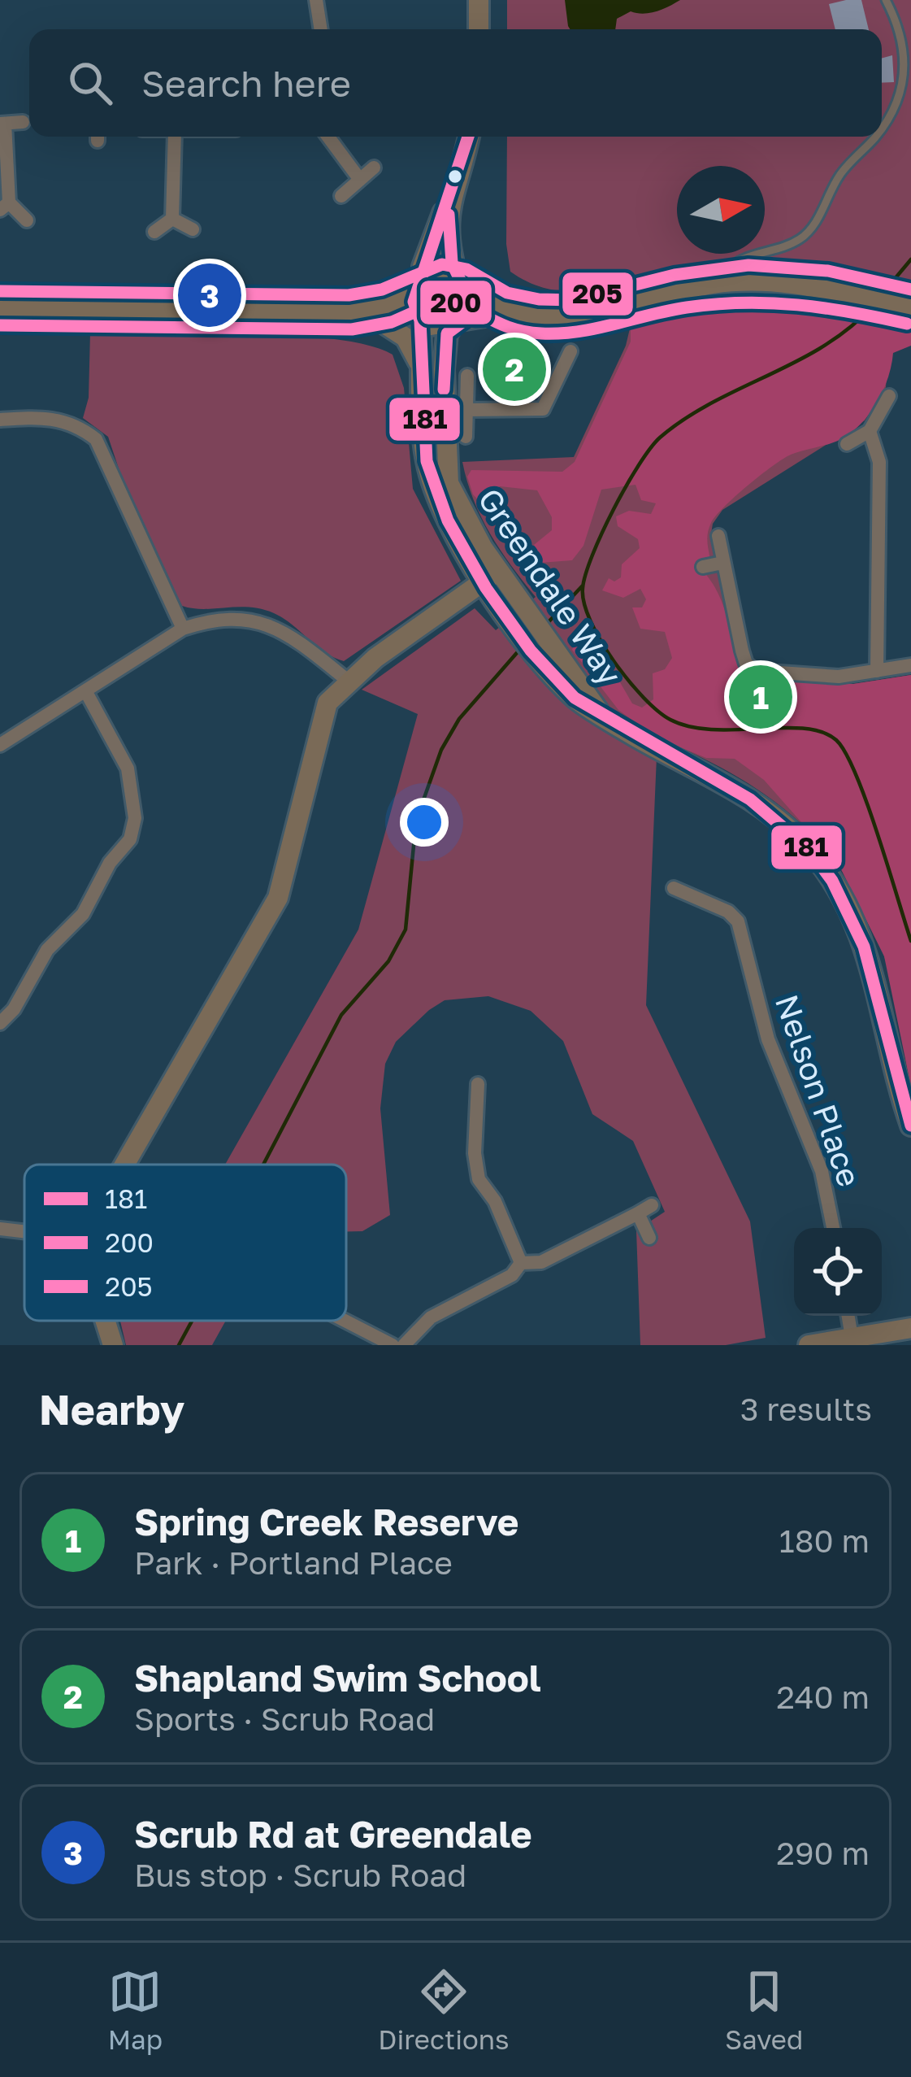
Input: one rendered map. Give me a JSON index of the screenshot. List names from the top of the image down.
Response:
{
  "streets": {
    "street": ["Greendale Way", "Nelson Place"]
  },
  "lines": ["transit line 181", "transit line 205", "transit line 200"],
  "legend": ["181", "200", "205"],
  "north": "right",
  "page": {
    "search": "Search here",
    "pins": ["3", "2", "1"],
    "heading": ["Nearby", "3 results"],
    "list": [
      {
        "mark": "1",
        "name": "Spring Creek Reserve",
        "note": "Park · Portland Place",
        "value": "180 m"
      },
      {
        "mark": "2",
        "name": "Shapland Swim School",
        "note": "Sports · Scrub Road",
        "value": "240 m"
      },
      {
        "mark": "3",
        "name": "Scrub Rd at Greendale",
        "note": "Bus stop · Scrub Road",
        "value": "290 m"
      }
    ],
    "nav": ["Map", "Directions", "Saved"]
  }
}
